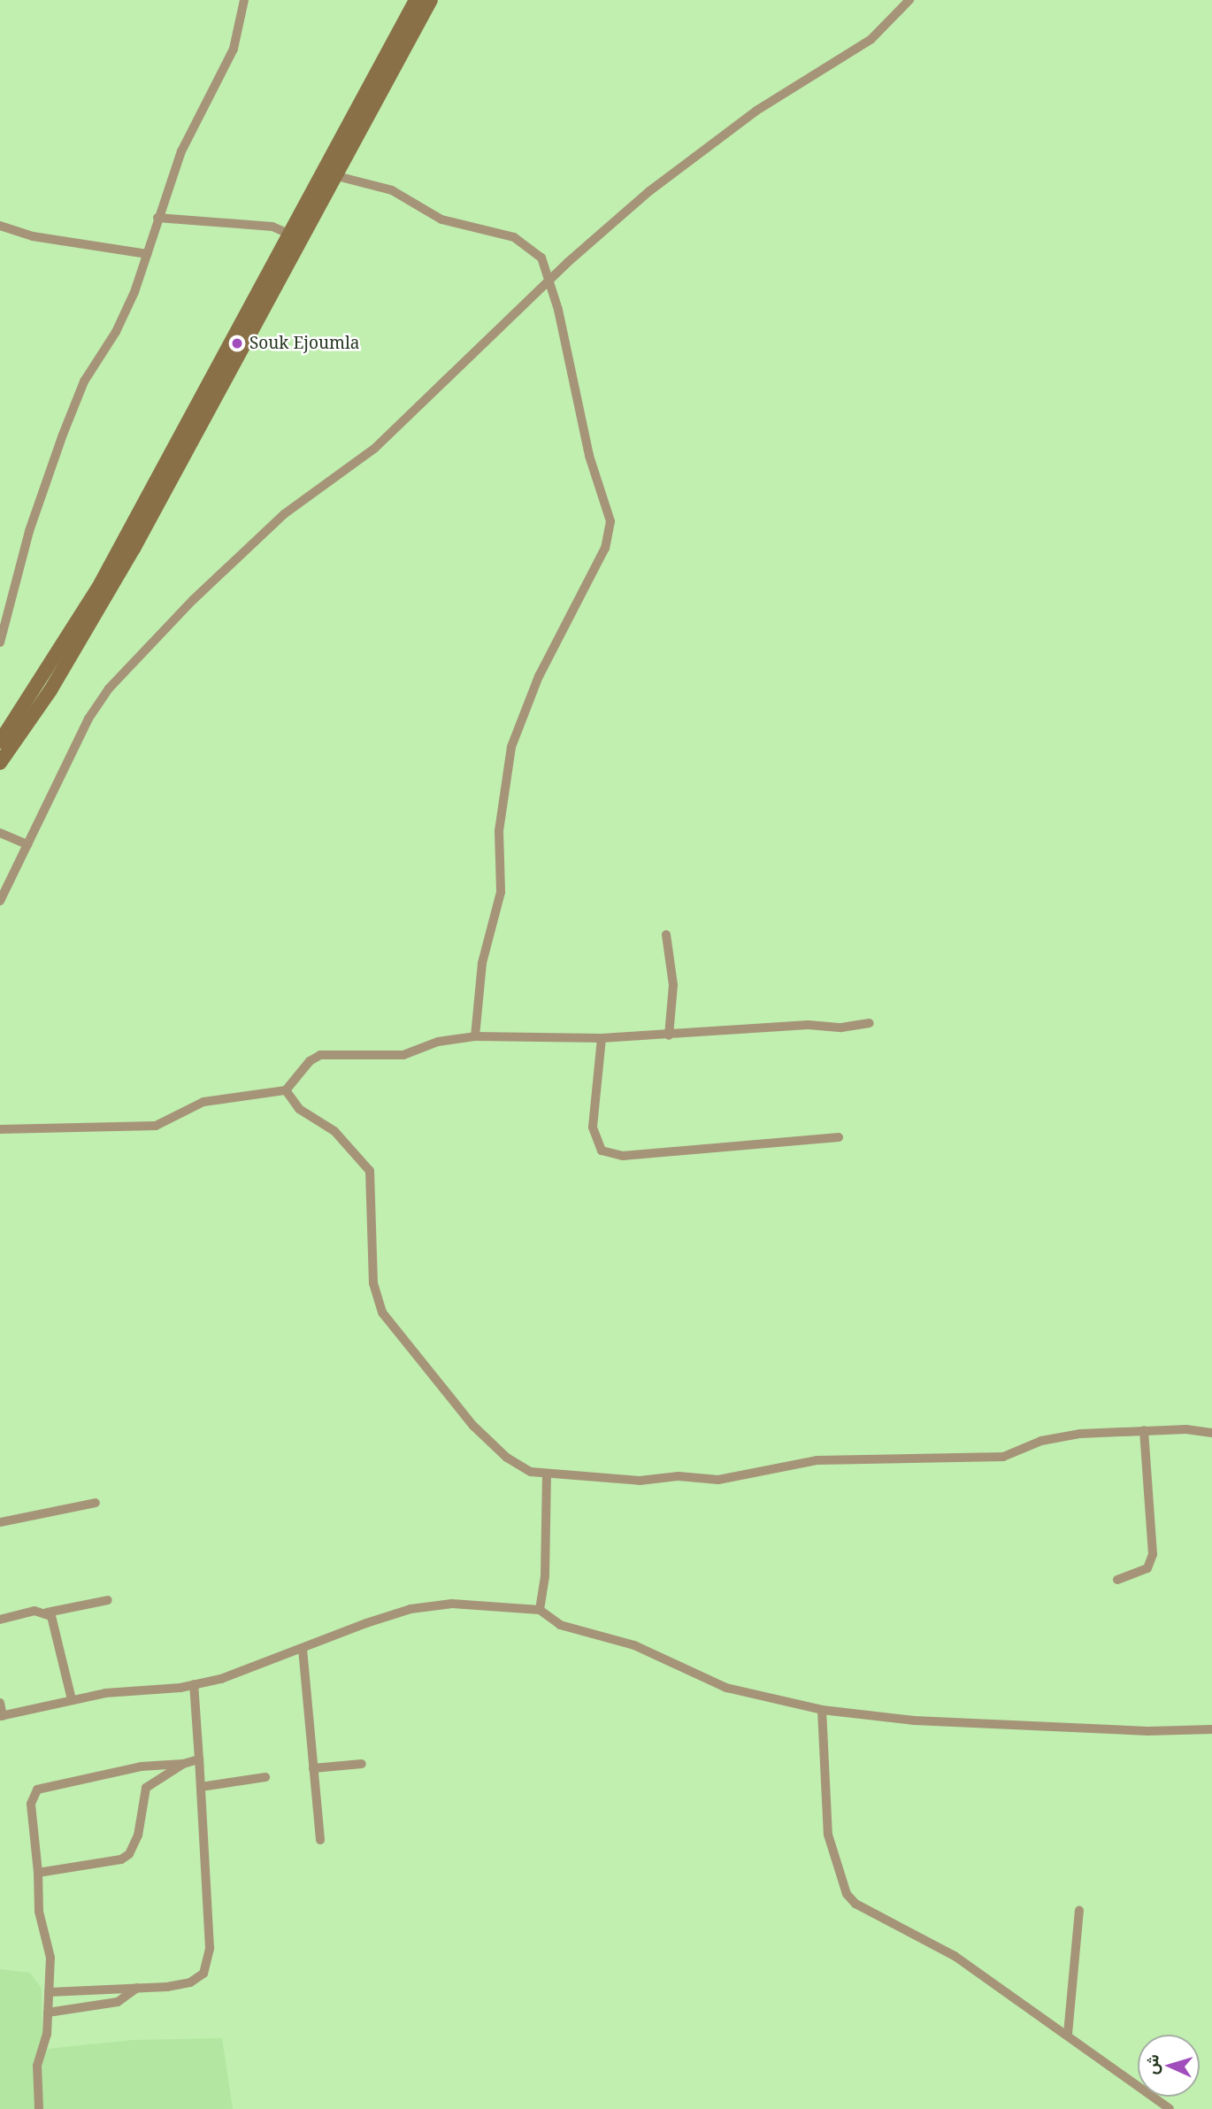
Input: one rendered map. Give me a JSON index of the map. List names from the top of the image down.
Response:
{
  "places": ["Souk Ejoumla"],
  "north": "left"
}
